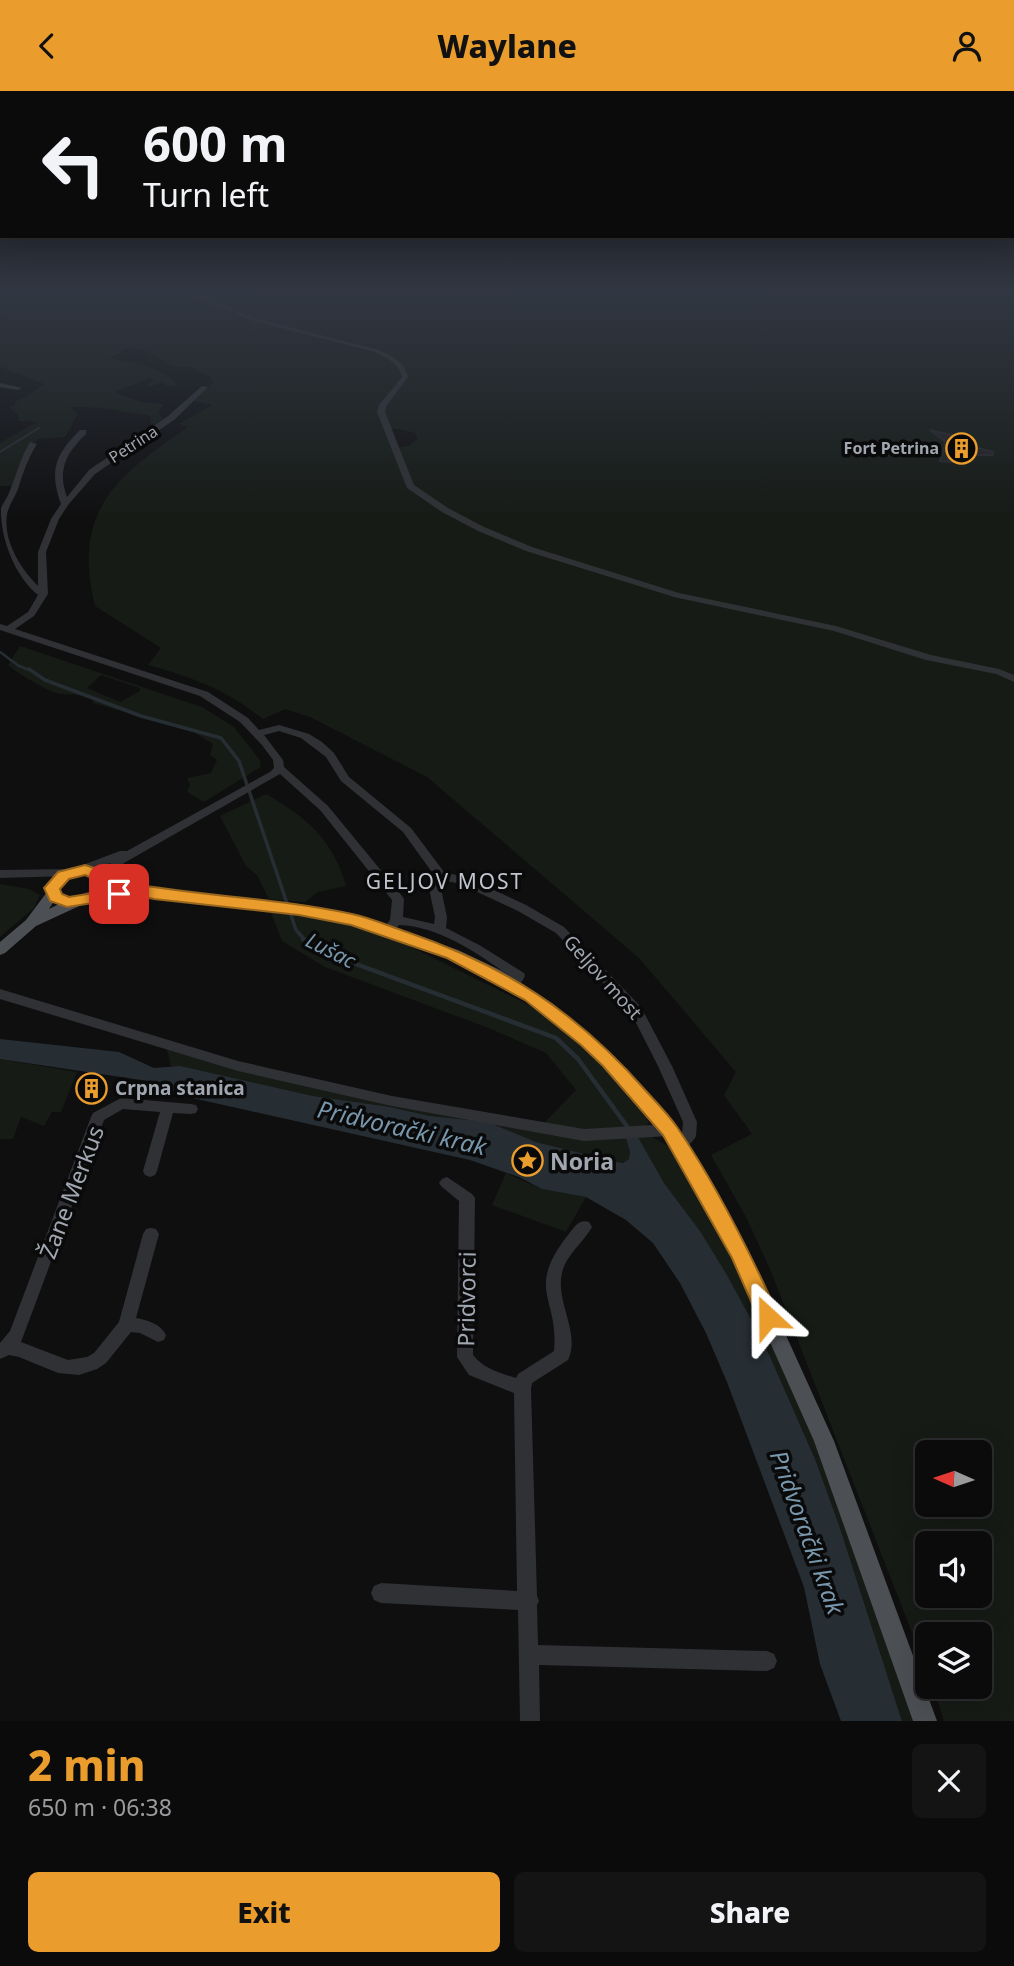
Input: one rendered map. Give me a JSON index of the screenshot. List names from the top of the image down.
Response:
{
  "streets": {
    "street": [
      "Petrina",
      "Geljov most",
      "Žane Merkus",
      "Pridvorci"
    ]
  },
  "districts": ["GELJOV MOST"],
  "water": ["Lušac", "Pridvorački krak"],
  "places": {
    "building": ["Fort Petrina", "Crpna stanica"],
    "place": ["Noria"]
  },
  "north": "left",
  "page": {
    "header": "Waylane",
    "turn": ["600 m", "Turn left"],
    "heading": ["2 min", "650 m · 06:38"],
    "buttons": ["Exit", "Share"]
  }
}
